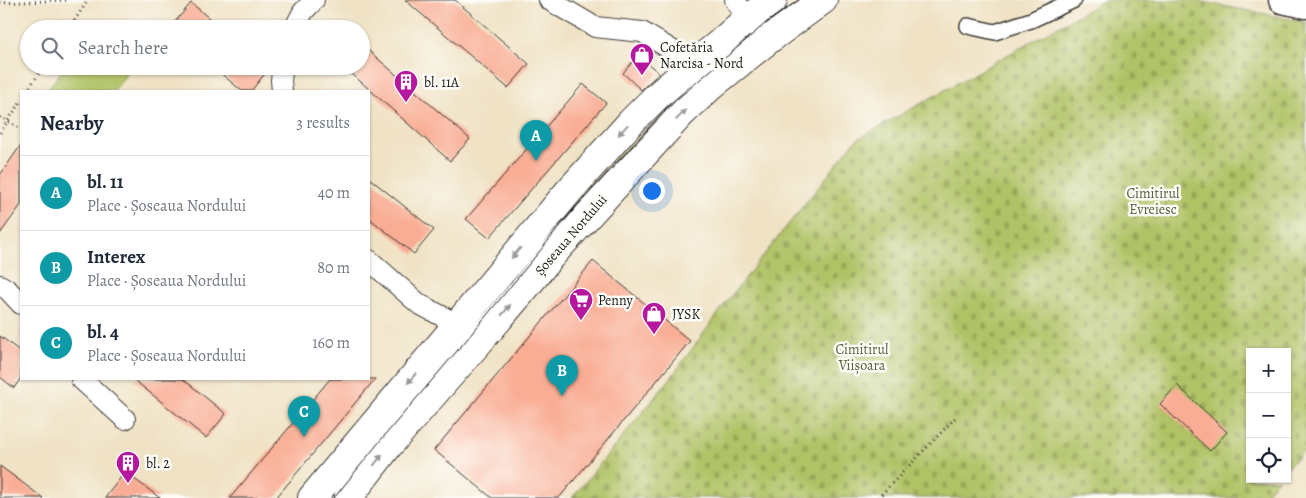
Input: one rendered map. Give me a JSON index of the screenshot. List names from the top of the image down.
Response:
{
  "streets": {
    "main road": ["Șoseaua Nordului"]
  },
  "parks": ["Cimitirul Evreiesc", "Cimitirul Viișoara"],
  "places": {
    "shop": ["Cofetăria Narcisa - Nord", "JYSK"],
    "building": ["bl. 11A", "bl. 2"],
    "supermarket": ["Penny"]
  },
  "page": {
    "search": "Search here",
    "heading": ["Nearby", "3 results"],
    "pins": ["A", "B", "C"],
    "list": [
      {
        "mark": "A",
        "name": "bl. 11",
        "note": "Place · Șoseaua Nordului",
        "value": "40 m"
      },
      {
        "mark": "B",
        "name": "Interex",
        "note": "Place · Șoseaua Nordului",
        "value": "80 m"
      },
      {
        "mark": "C",
        "name": "bl. 4",
        "note": "Place · Șoseaua Nordului",
        "value": "160 m"
      }
    ],
    "map_buttons": ["+", "−"]
  }
}
